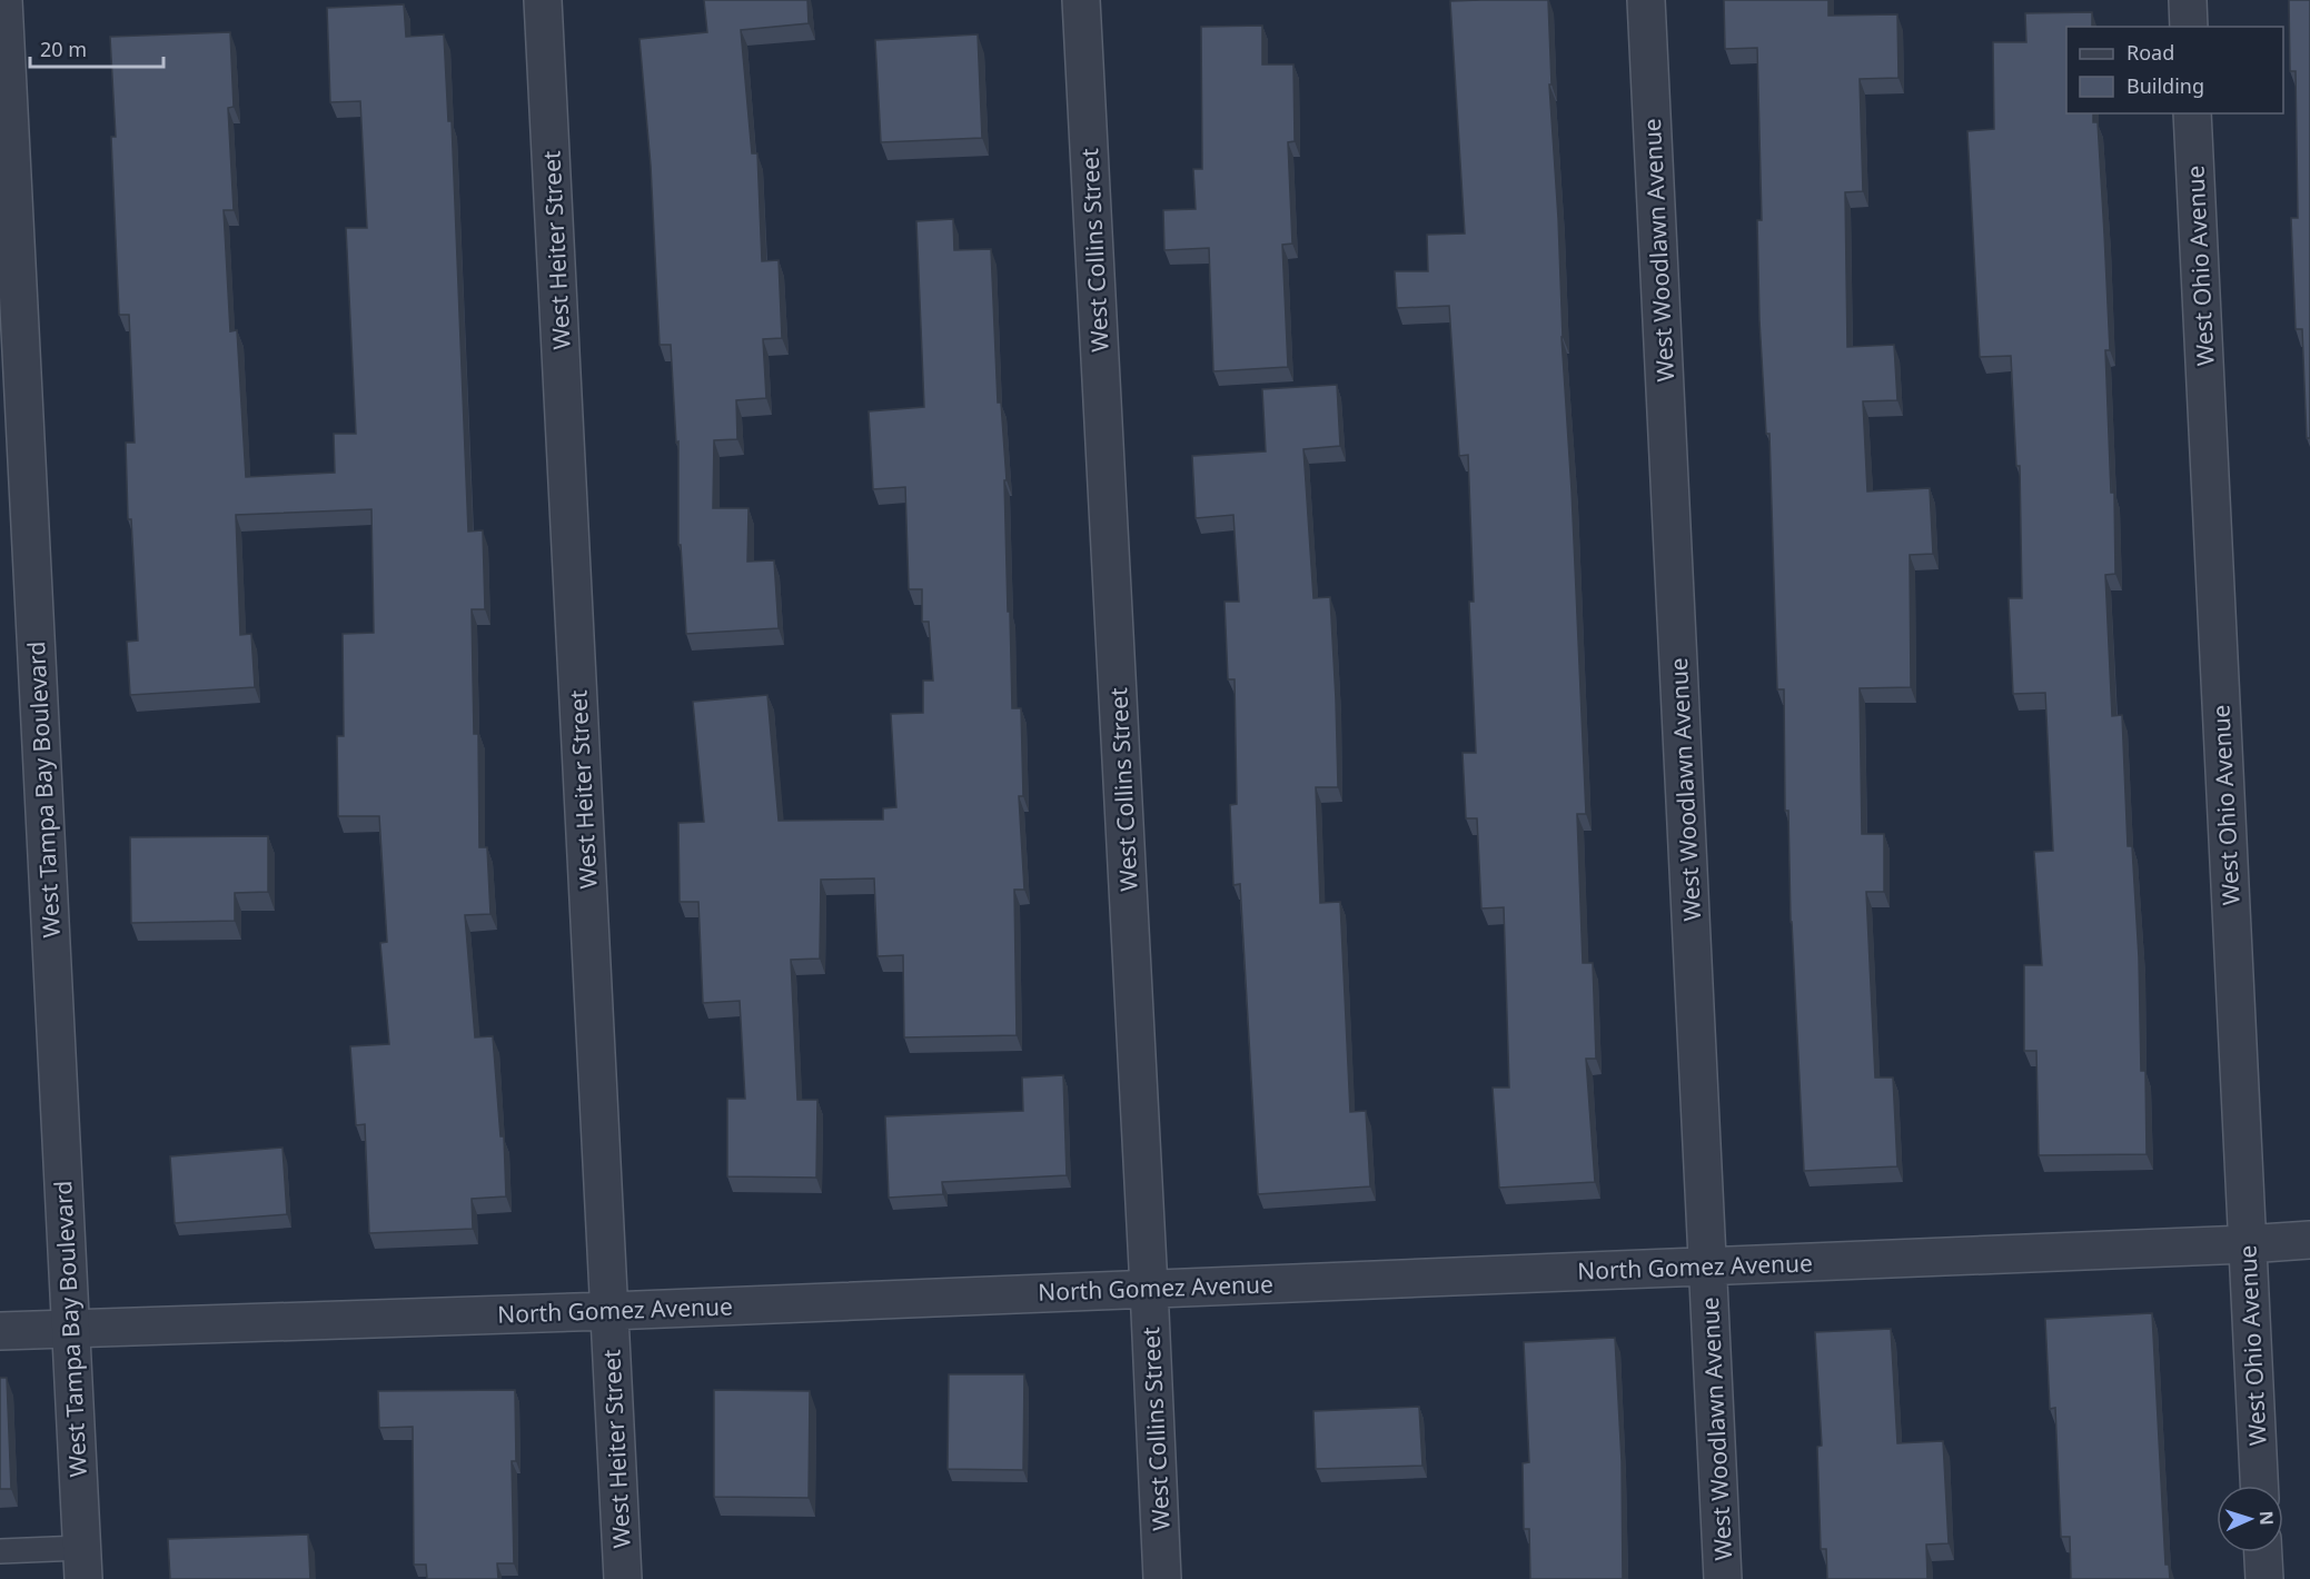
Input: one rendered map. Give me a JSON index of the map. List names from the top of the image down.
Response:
{
  "streets": {
    "street": [
      "West Heiter Street",
      "West Collins Street",
      "West Woodlawn Avenue",
      "West Ohio Avenue",
      "West Tampa Bay Boulevard",
      "North Gomez Avenue"
    ]
  },
  "crossings": [
    ["West Heiter Street", "North Gomez Avenue"],
    ["West Collins Street", "North Gomez Avenue"],
    ["West Woodlawn Avenue", "North Gomez Avenue"],
    ["West Ohio Avenue", "North Gomez Avenue"],
    ["West Tampa Bay Boulevard", "North Gomez Avenue"]
  ],
  "legend": ["Road", "Building"],
  "scale_bar": "20 m",
  "north": "right"
}
